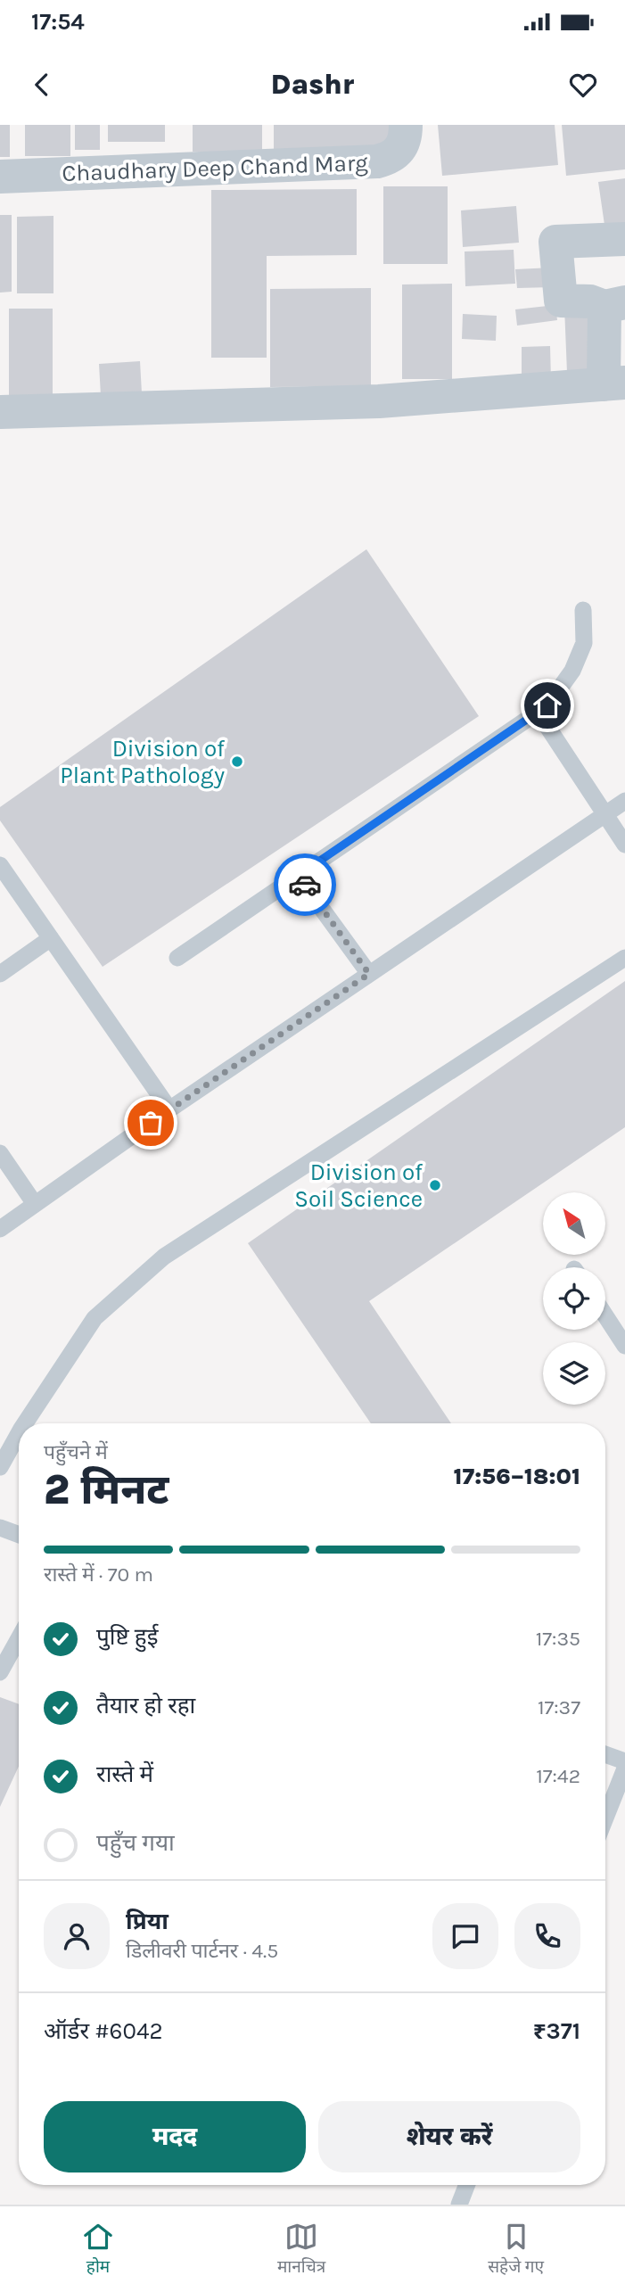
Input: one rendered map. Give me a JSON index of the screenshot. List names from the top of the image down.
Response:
{
  "streets": {
    "street": ["Chaudhary Deep Chand Marg"]
  },
  "places": ["Division of Plant Pathology", "Division of Soil Science"],
  "north": "top left",
  "page": {
    "status": "17:54",
    "header": "Dashr",
    "heading": ["2 मिनट", "पहुँचने में", "17:56–18:01"],
    "panel": [
      "प्रिया",
      "डिलीवरी पार्टनर · 4.5",
      "ऑर्डर #6042",
      "₹371"
    ],
    "bar": "रास्ते में · 70 m",
    "list": [
      ["पुष्टि हुई", "17:35"],
      ["तैयार हो रहा", "17:37"],
      ["रास्ते में", "17:42"],
      "पहुँच गया"
    ],
    "buttons": ["मदद", "शेयर करें"],
    "tabs": ["होम", "मानचित्र", "सहेजे गए"]
  }
}
